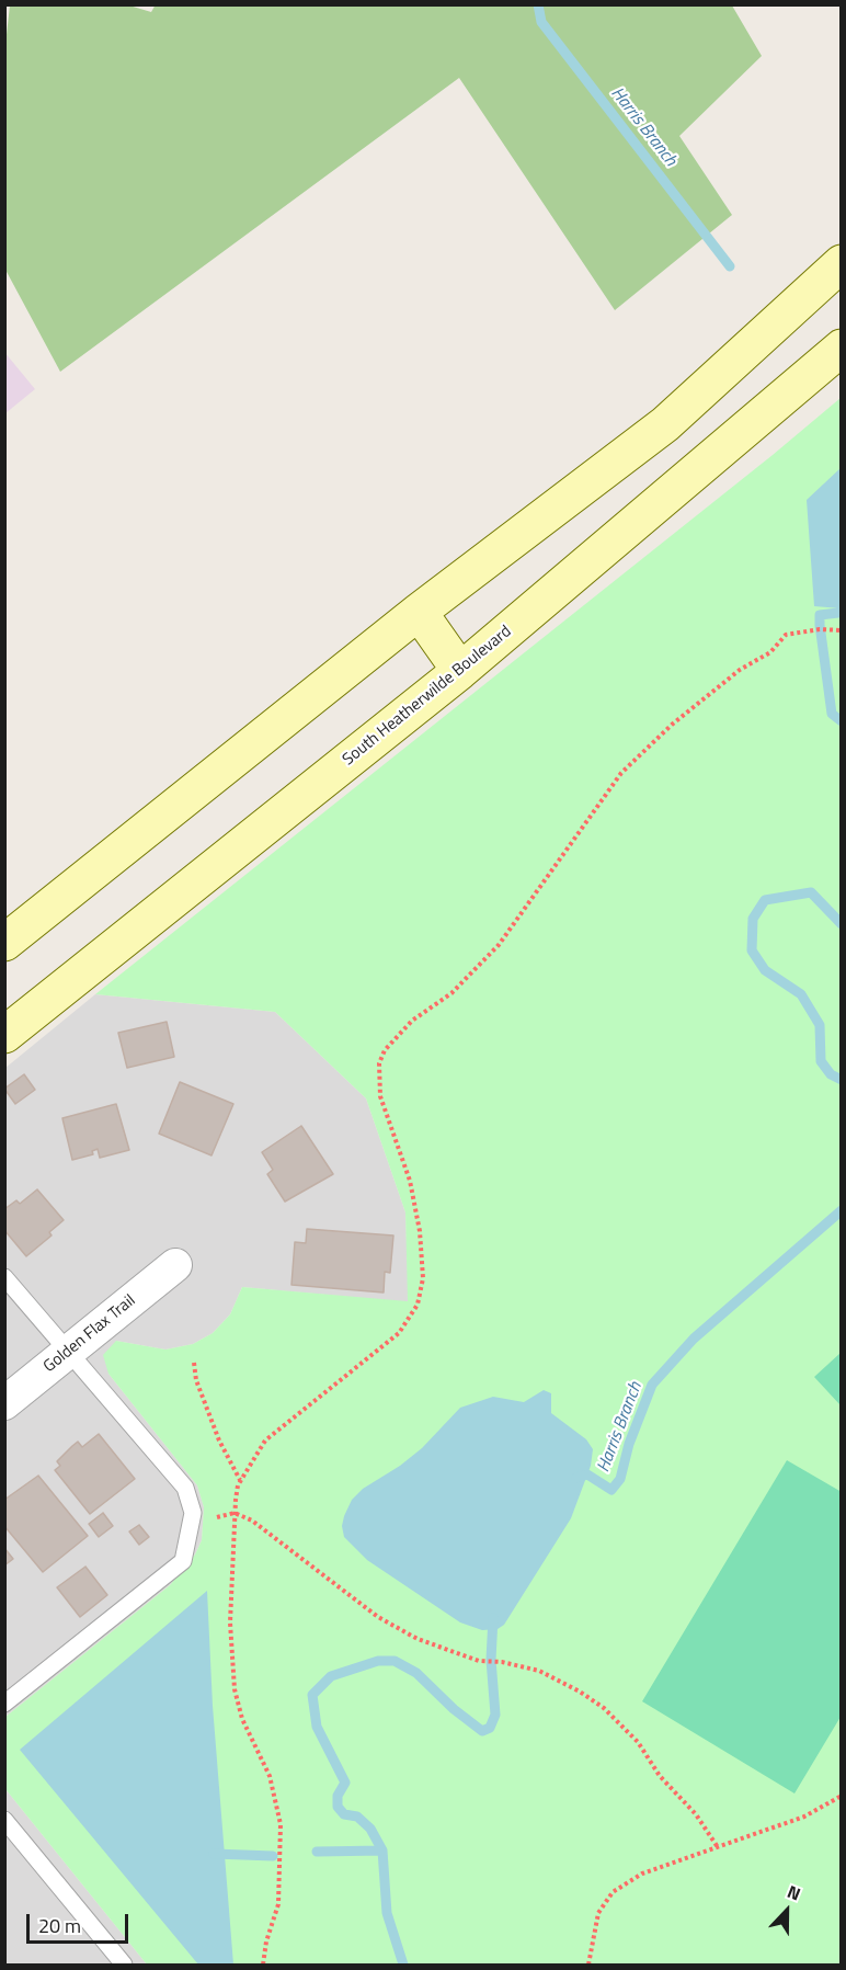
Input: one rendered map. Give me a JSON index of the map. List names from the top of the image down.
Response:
{
  "streets": {
    "main road": ["South Heatherwilde Boulevard"],
    "street": ["Golden Flax Trail"]
  },
  "water": ["Harris Branch"],
  "scale_bar": "20 m",
  "north": "top"
}
